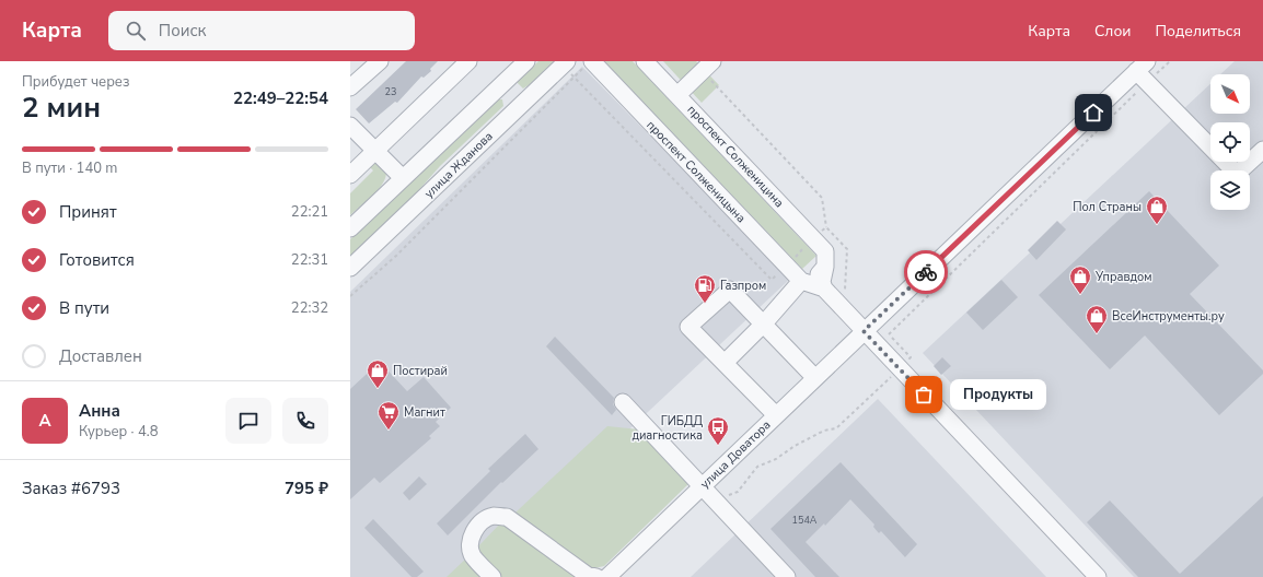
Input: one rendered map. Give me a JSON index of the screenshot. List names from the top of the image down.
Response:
{
  "streets": {
    "street": [
      "проспект Солженицина",
      "улица Жданова",
      "проспект Солженицына",
      "улица Доватора"
    ]
  },
  "crossings": [
    ["проспект Солженицына", "улица Доватора"]
  ],
  "places": {
    "shop": [
      "Пол Страны",
      "Управдом",
      "ВсеИнструменты.ру",
      "Постирай"
    ],
    "fuel station": ["Газпром"],
    "other": ["Продукты"],
    "supermarket": ["Магнит"],
    "bus stop": ["ГИБДД диагностика"]
  },
  "house_numbers": ["23", "154А"],
  "north": "bottom right",
  "page": {
    "header": "Карта",
    "search": "Поиск",
    "nav": ["Карта", "Слои", "Поделиться"],
    "heading": ["2 мин", "Прибудет через", "22:49–22:54"],
    "panel": [
      "Анна",
      "Курьер · 4.8",
      "Заказ #6793",
      "795 ₽"
    ],
    "bar": "В пути · 140 m",
    "list": [
      ["Принят", "22:21"],
      ["Готовится", "22:31"],
      ["В пути", "22:32"],
      "Доставлен"
    ],
    "bubble": "Продукты",
    "round": "А"
  }
}
